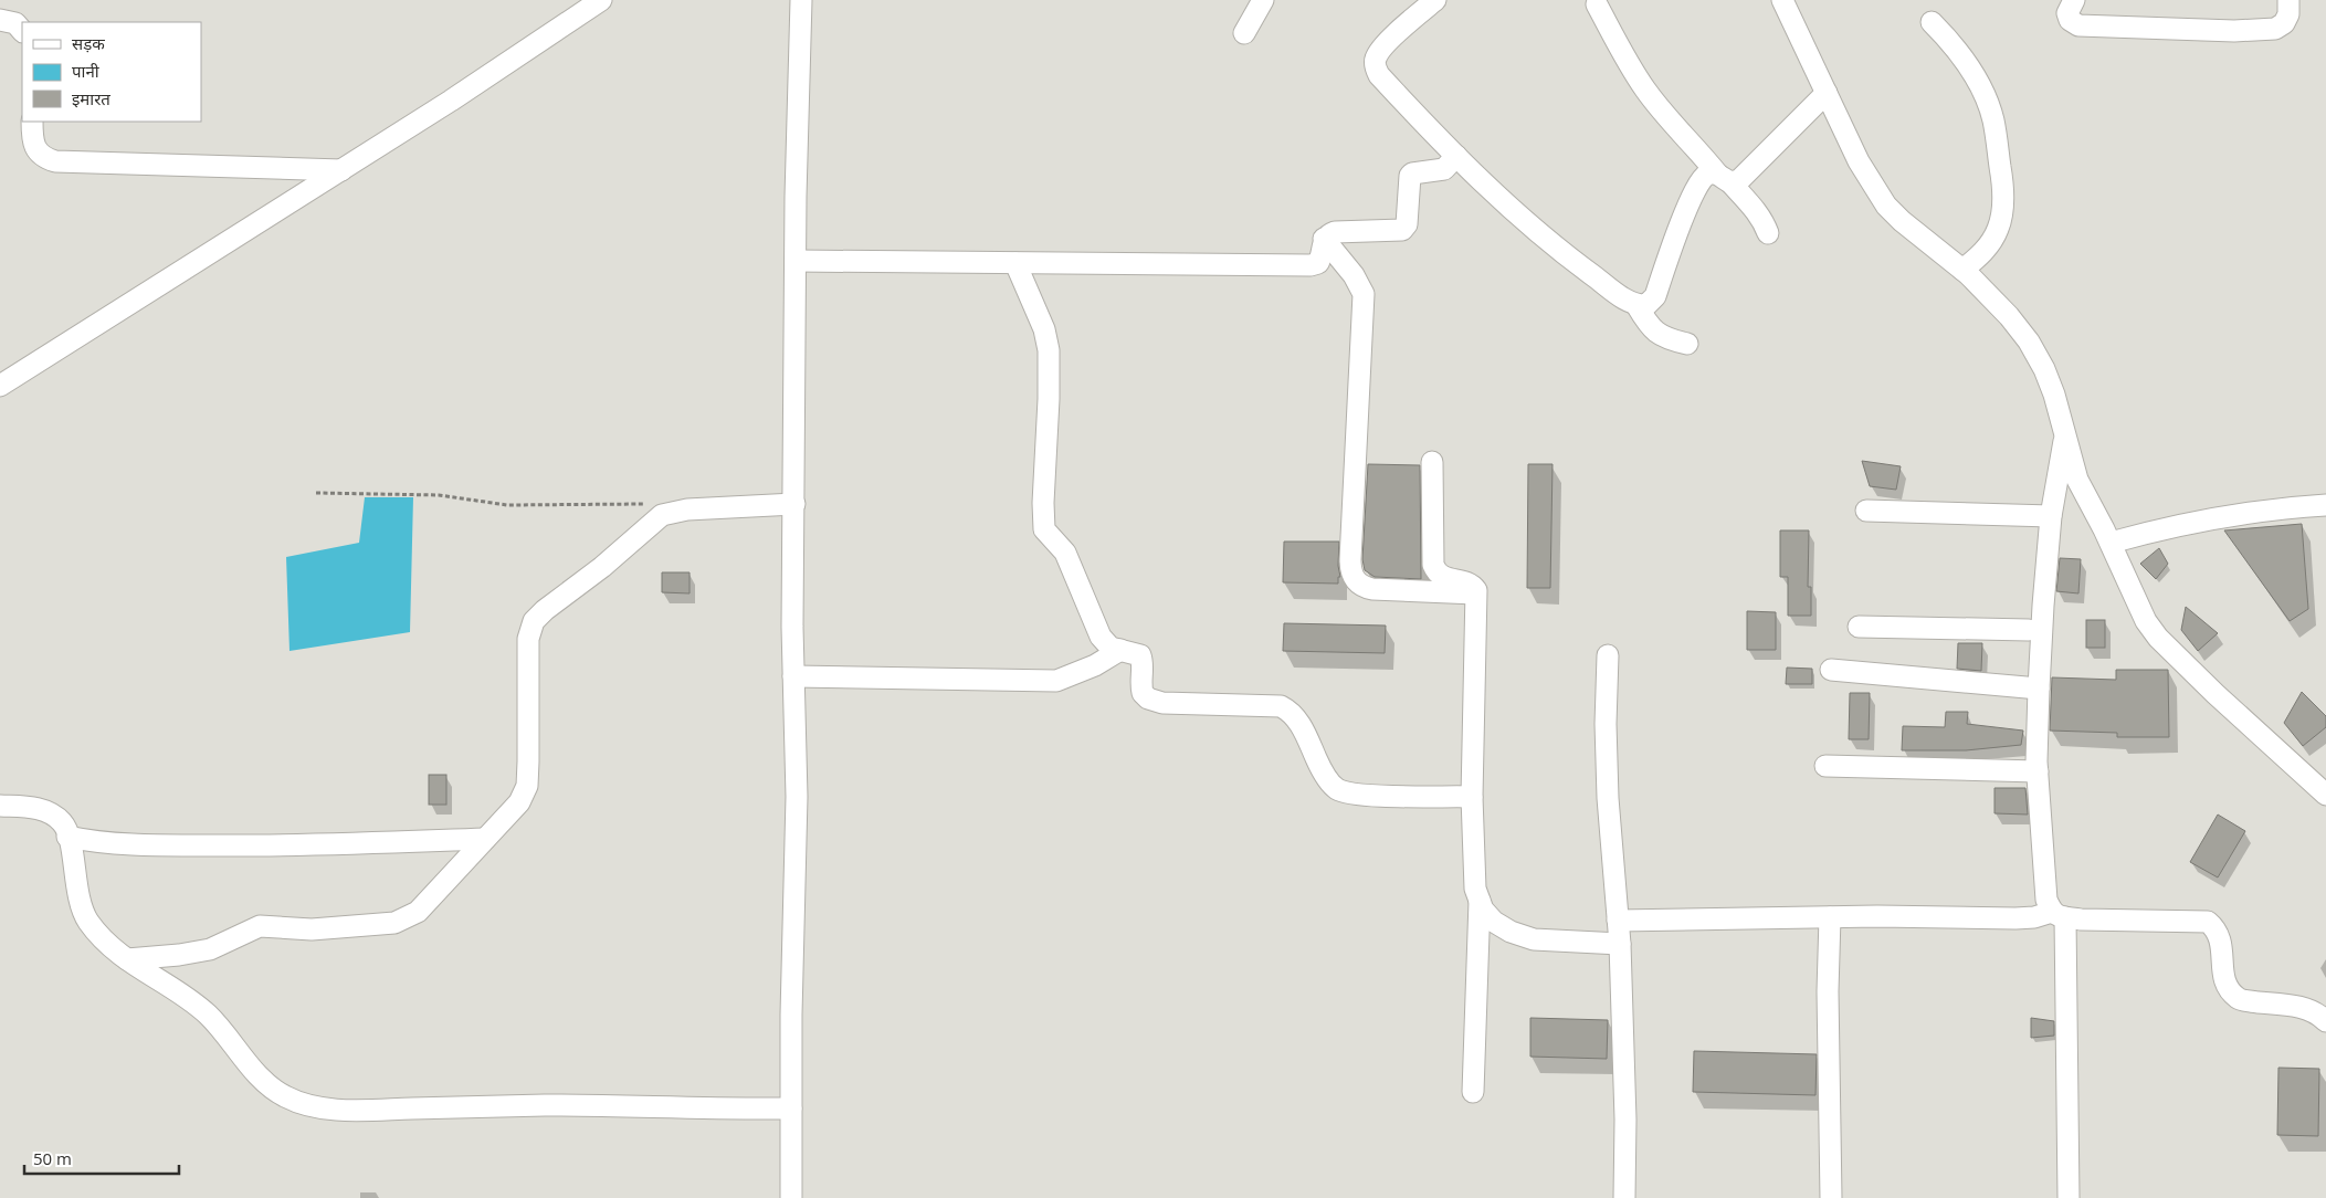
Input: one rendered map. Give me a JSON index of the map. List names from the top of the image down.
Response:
{
  "legend": ["सड़क", "पानी", "इमारत"],
  "scale_bar": "50 m"
}
